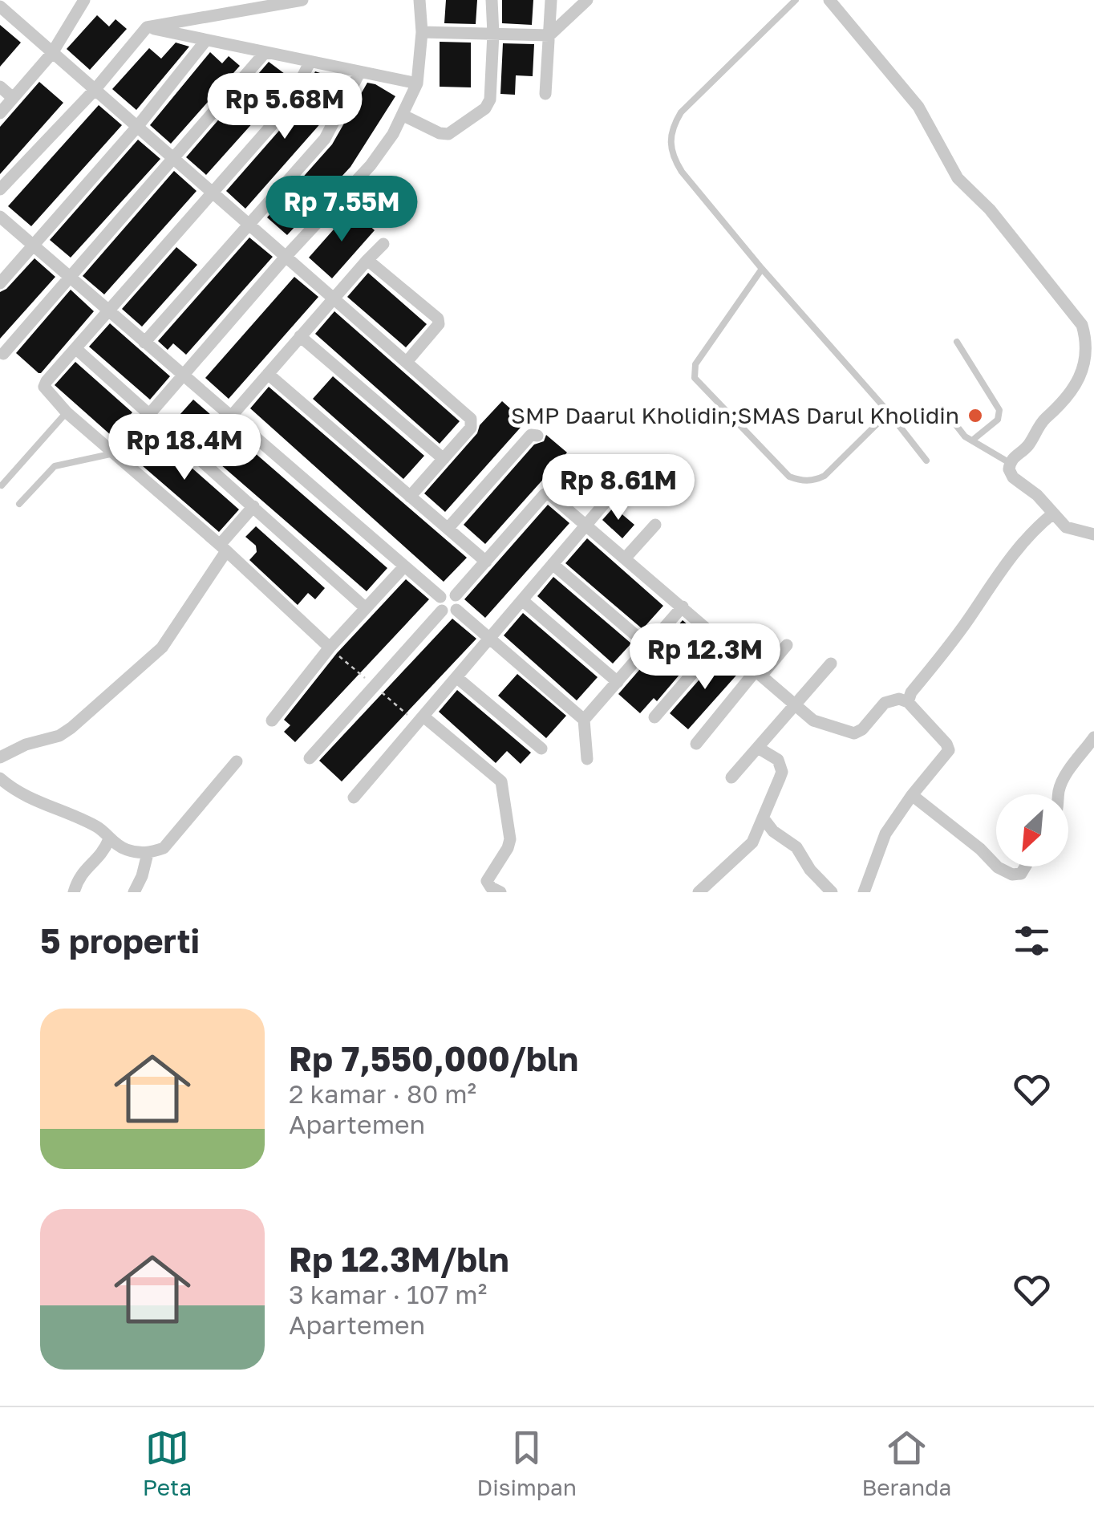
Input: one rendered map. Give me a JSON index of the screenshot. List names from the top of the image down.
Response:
{
  "places": ["SMP Daarul Kholidin;SMAS Darul Kholidin"],
  "north": "bottom left",
  "page": {
    "price": [
      "Rp 5.68M",
      "Rp 7.55M",
      "Rp 18.4M",
      "Rp 8.61M",
      "Rp 12.3M"
    ],
    "heading": "5 properti",
    "list": [
      {
        "name": "Rp 7,550,000/bln",
        "note": "2 kamar · 80 m² · Apartemen"
      },
      {
        "name": "Rp 12.3M/bln",
        "note": "3 kamar · 107 m² · Apartemen"
      }
    ],
    "tabs": ["Peta", "Disimpan", "Beranda"]
  }
}
